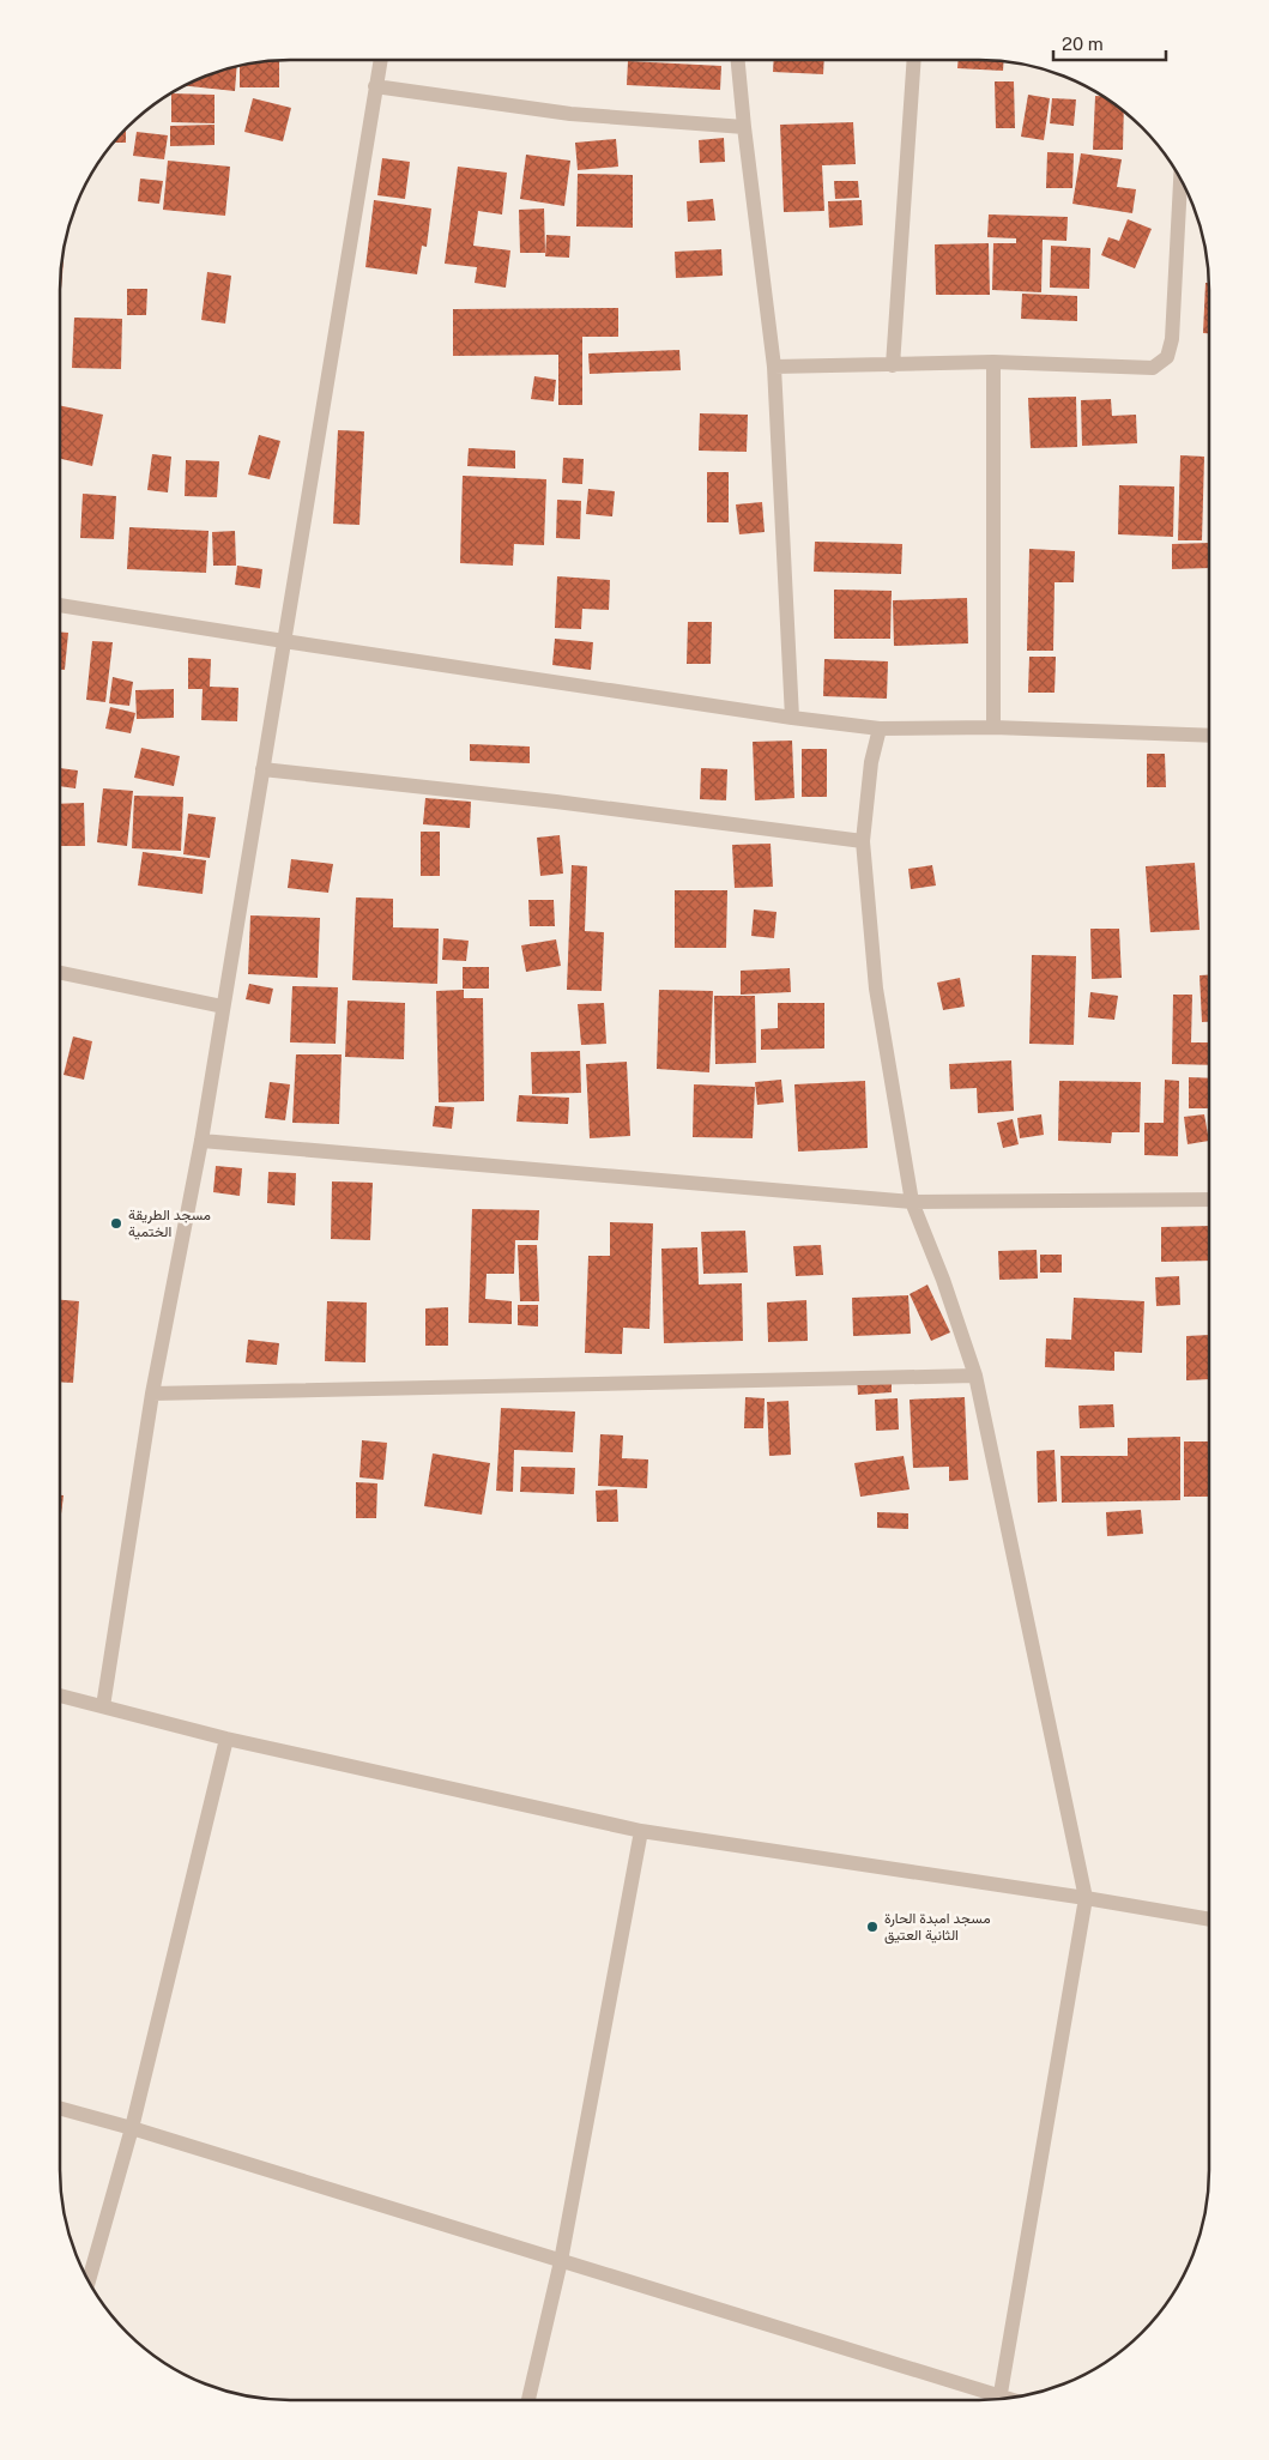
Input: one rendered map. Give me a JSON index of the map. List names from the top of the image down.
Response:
{
  "places": ["مسجد الطريقة الختمية", "مسجد امبدة الحارة الثانية العتيق"],
  "scale_bar": "20 m"
}
